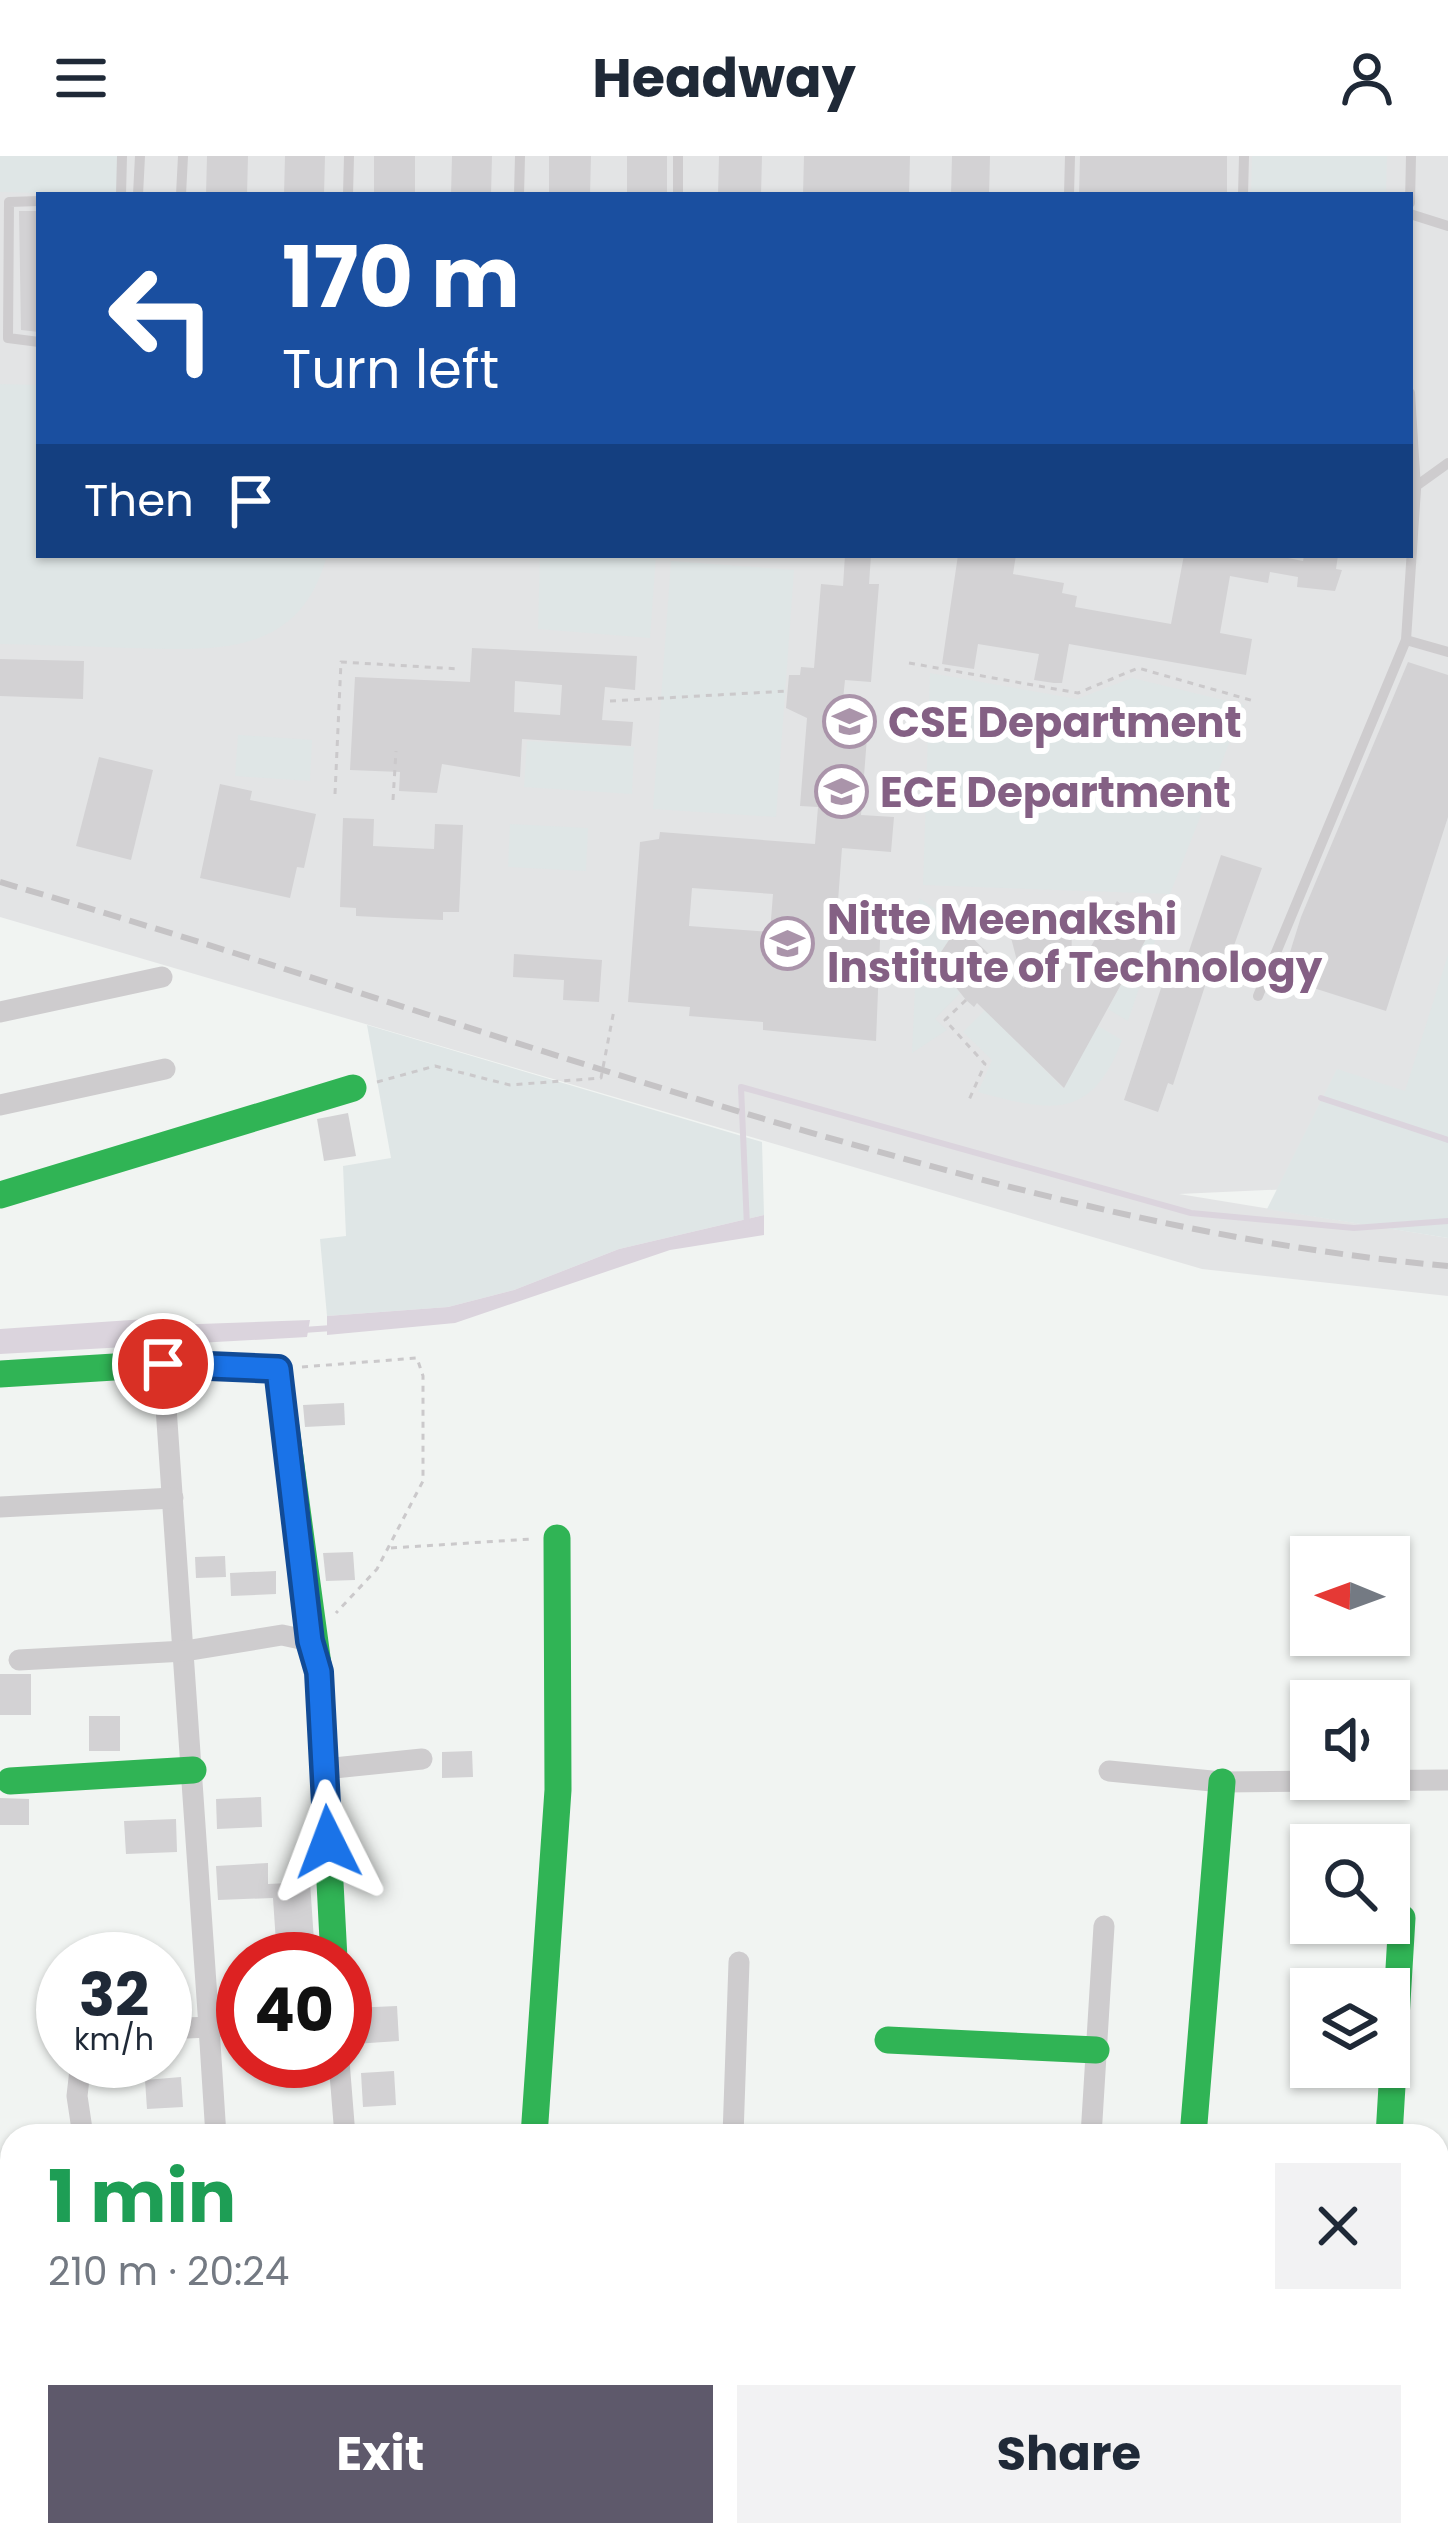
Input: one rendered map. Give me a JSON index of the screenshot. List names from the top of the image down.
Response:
{
  "places": {
    "school or university": ["CSE Department", "ECE Department", "Nitte Meenakshi Institute of Technology"]
  },
  "north": "left",
  "page": {
    "header": "Headway",
    "turn": ["170 m", "Turn left"],
    "then": "Then",
    "speed": "32 km/h",
    "limit": "40",
    "heading": ["1 min", "210 m · 20:24"],
    "buttons": ["Exit", "Share"]
  }
}
